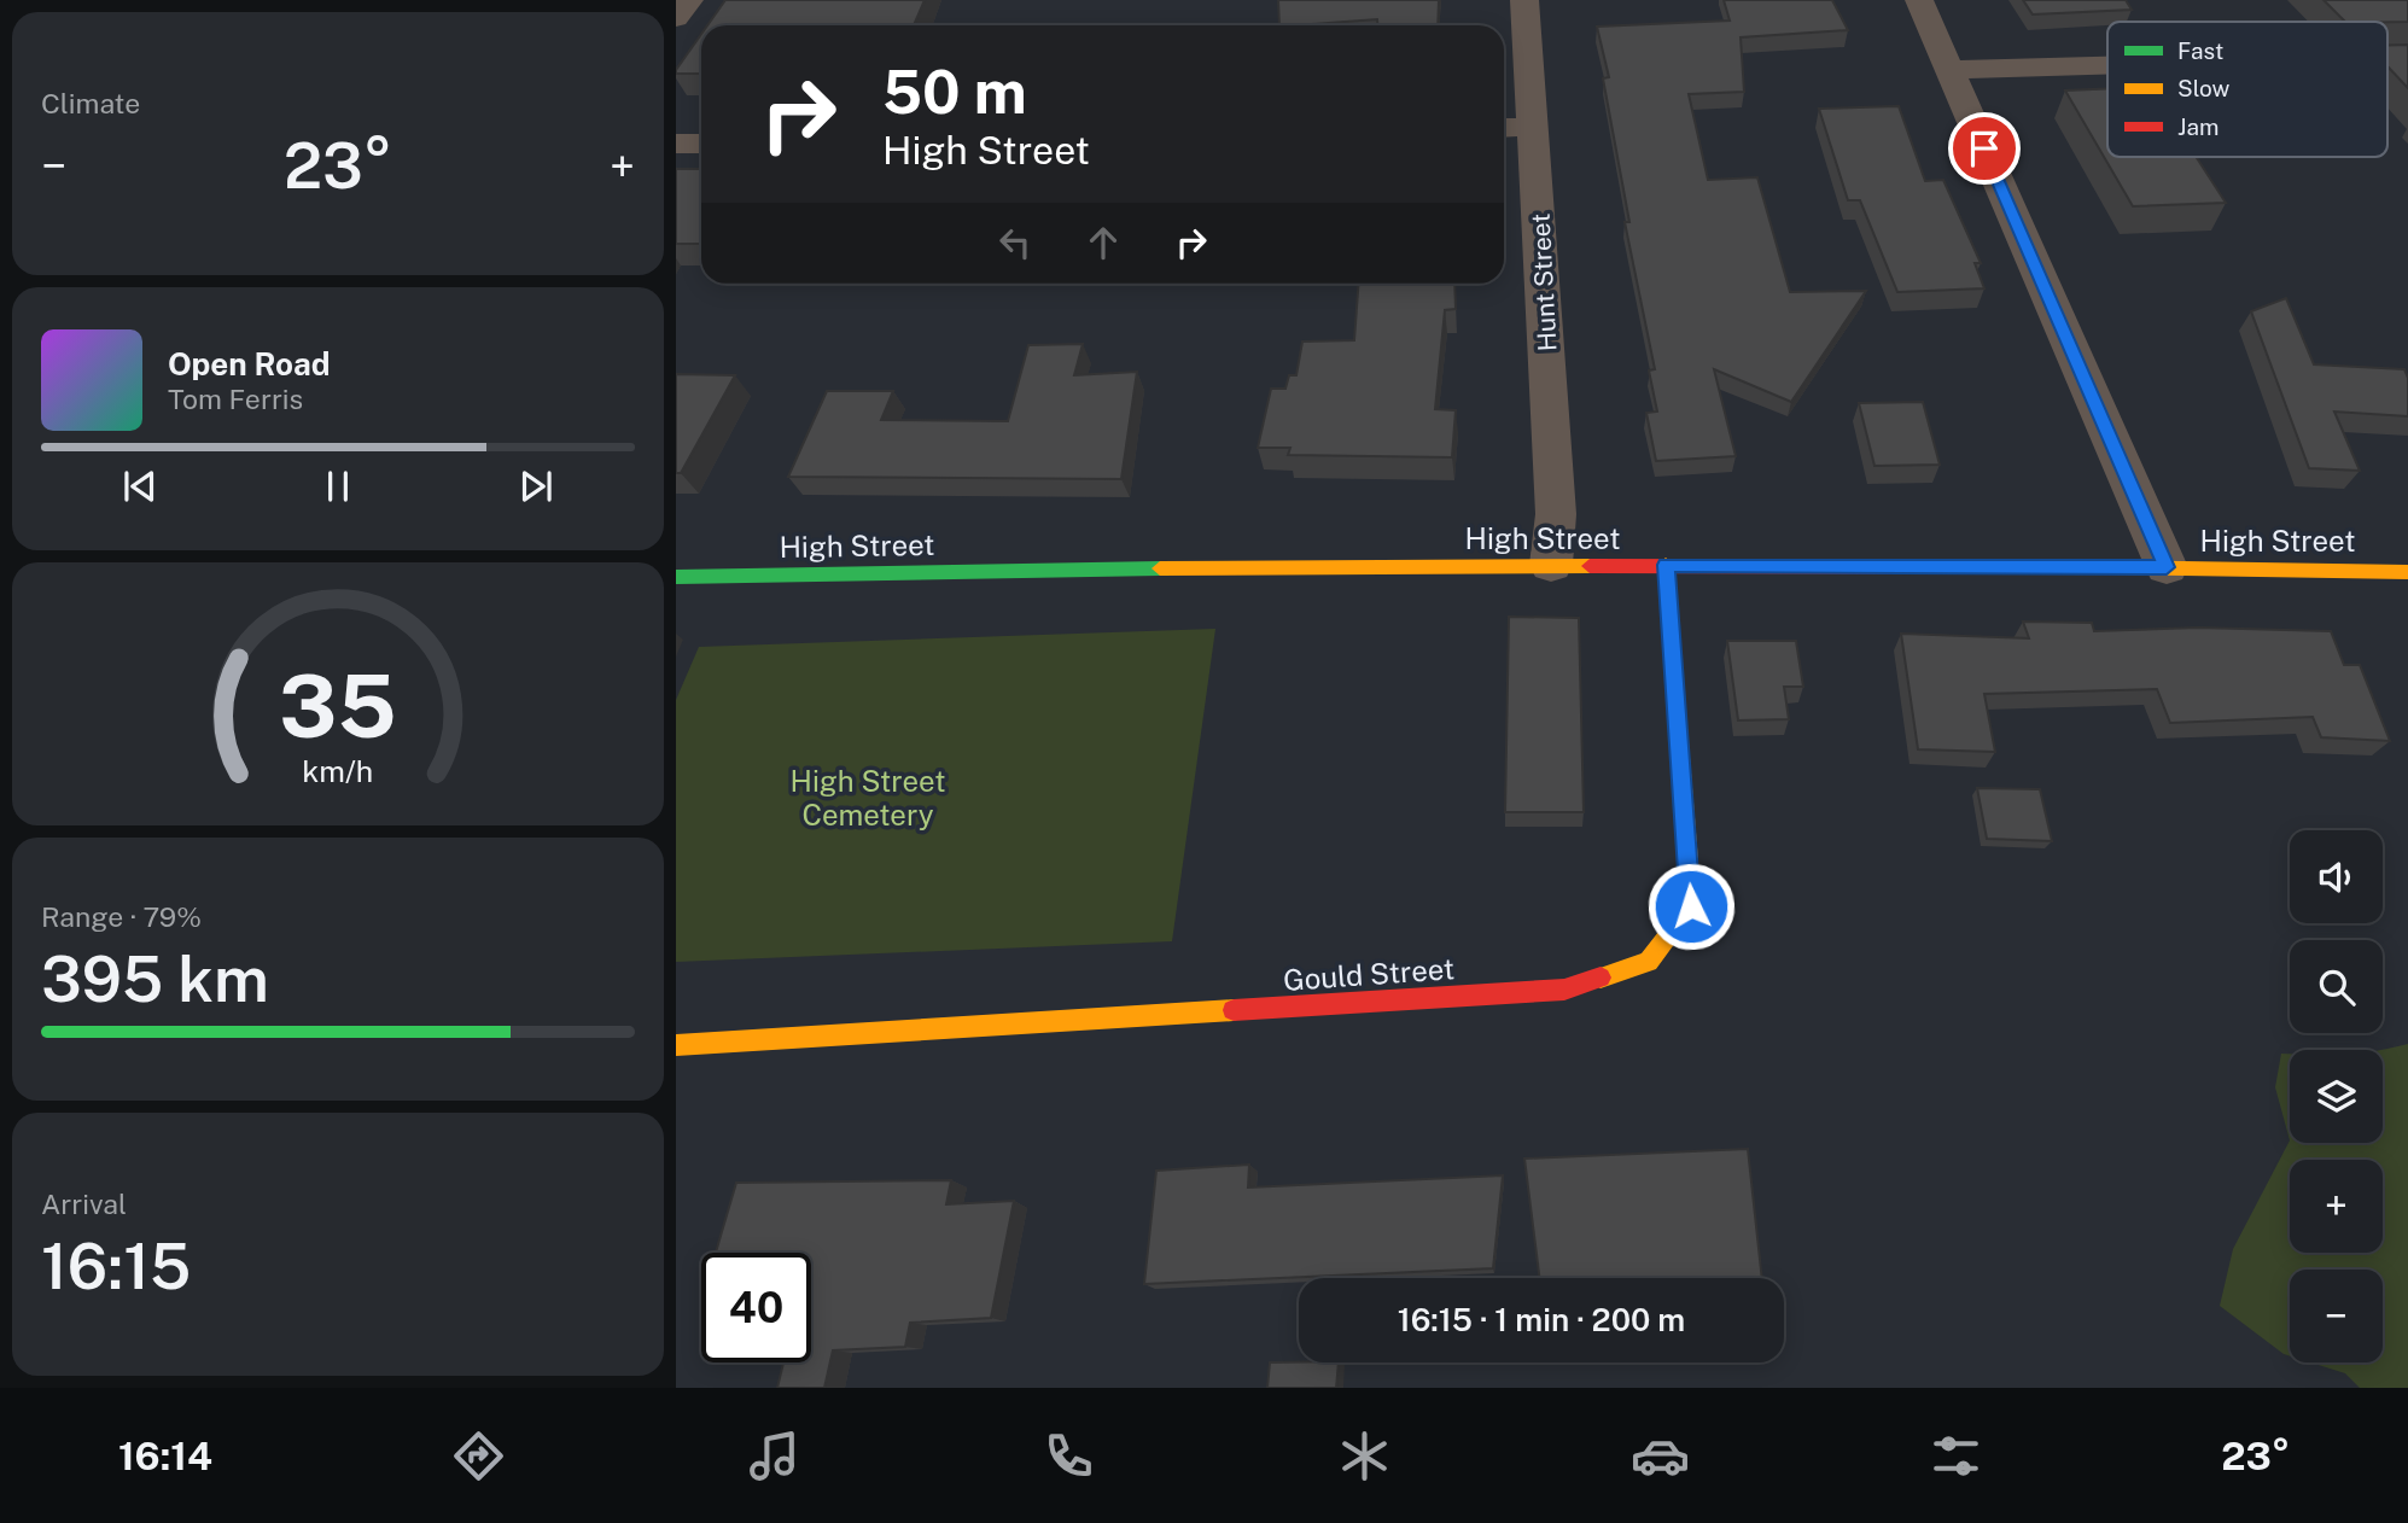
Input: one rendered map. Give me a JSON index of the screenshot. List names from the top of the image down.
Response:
{
  "streets": {
    "main road": ["High Street", "Gould Street"],
    "street": ["Hunt Street"]
  },
  "crossings": [
    ["Hunt Street", "High Street"],
    ["High Street", "Gould Street"]
  ],
  "parks": ["High Street Cemetery"],
  "legend": ["Fast", "Slow", "Jam"],
  "page": {
    "tile": [
      "Climate",
      ["Range · 79%", "395 km"],
      ["Arrival", "16:15"]
    ],
    "turn": ["50 m", "High Street"],
    "heat": ["−", "23°", "+"],
    "song": ["Open Road", "Tom Ferris"],
    "map_buttons": ["+", "−"],
    "limit": "40",
    "trip": "16:15 · 1 min · 200 m",
    "tabs": ["16:14", "23°"],
    "gauge": ["35", "km/h"]
  }
}
